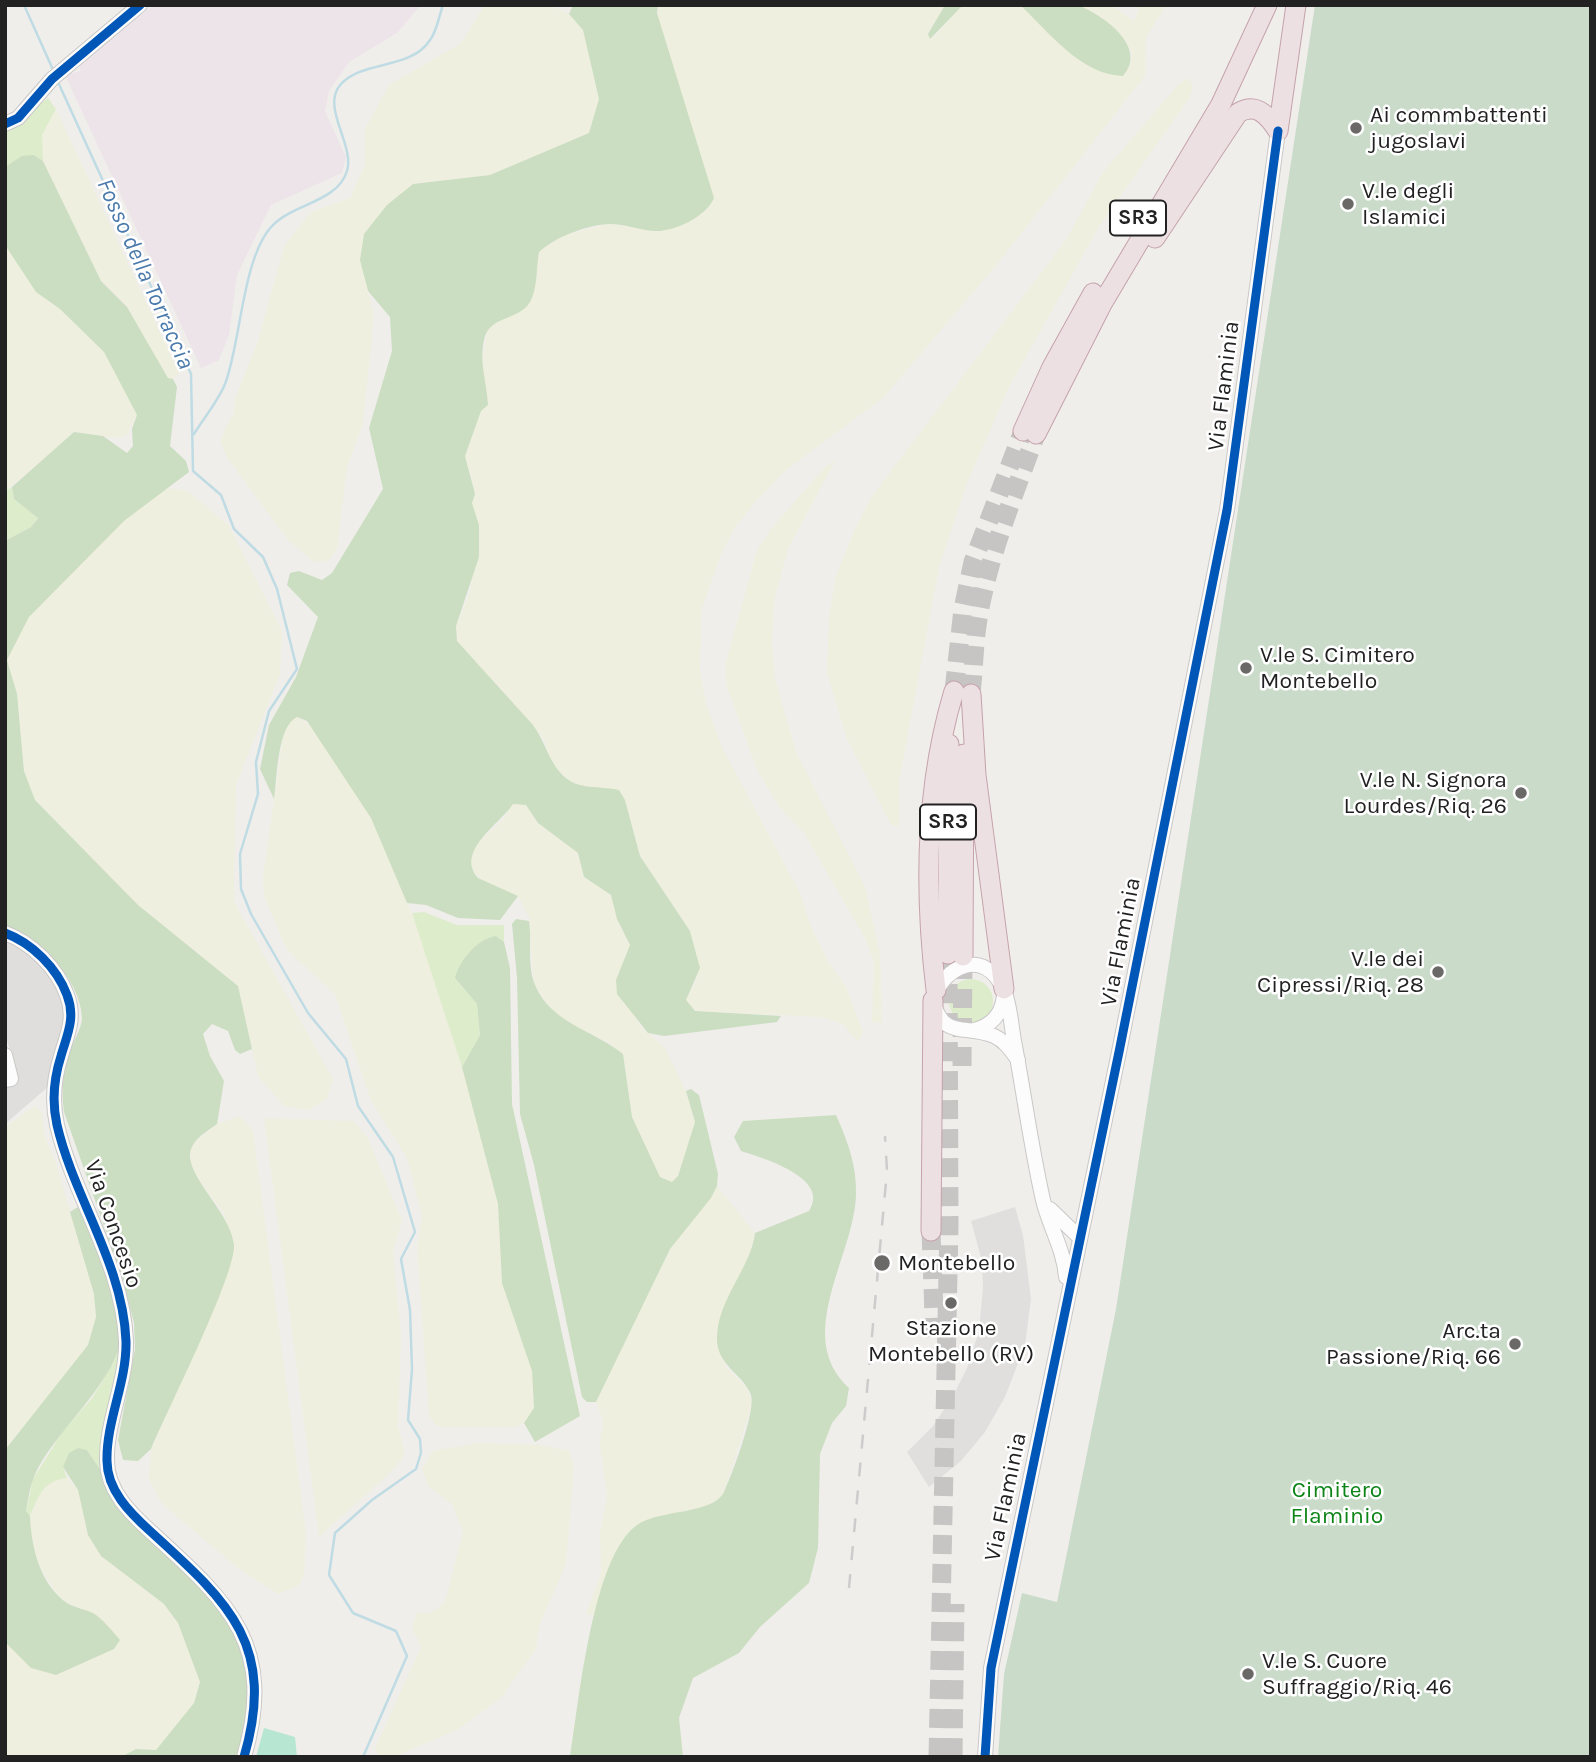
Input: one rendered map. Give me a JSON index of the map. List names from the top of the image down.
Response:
{
  "streets": {
    "highway": ["SR3"],
    "street": ["Via Flaminia", "Via Concesio"]
  },
  "water": ["Fosso della Torraccia"],
  "parks": ["Cimitero Flaminio"],
  "places": [
    "Ai commbattenti jugoslavi",
    "V.le degli Islamici",
    "V.le S. Cimitero Montebello",
    "V.le N. Signora Lourdes/Riq. 26",
    "V.le dei Cipressi/Riq. 28",
    "Montebello",
    "Stazione Montebello (RV)",
    "Arc.ta Passione/Riq. 66",
    "V.le S. Cuore Suffraggio/Riq. 46"
  ]
}
